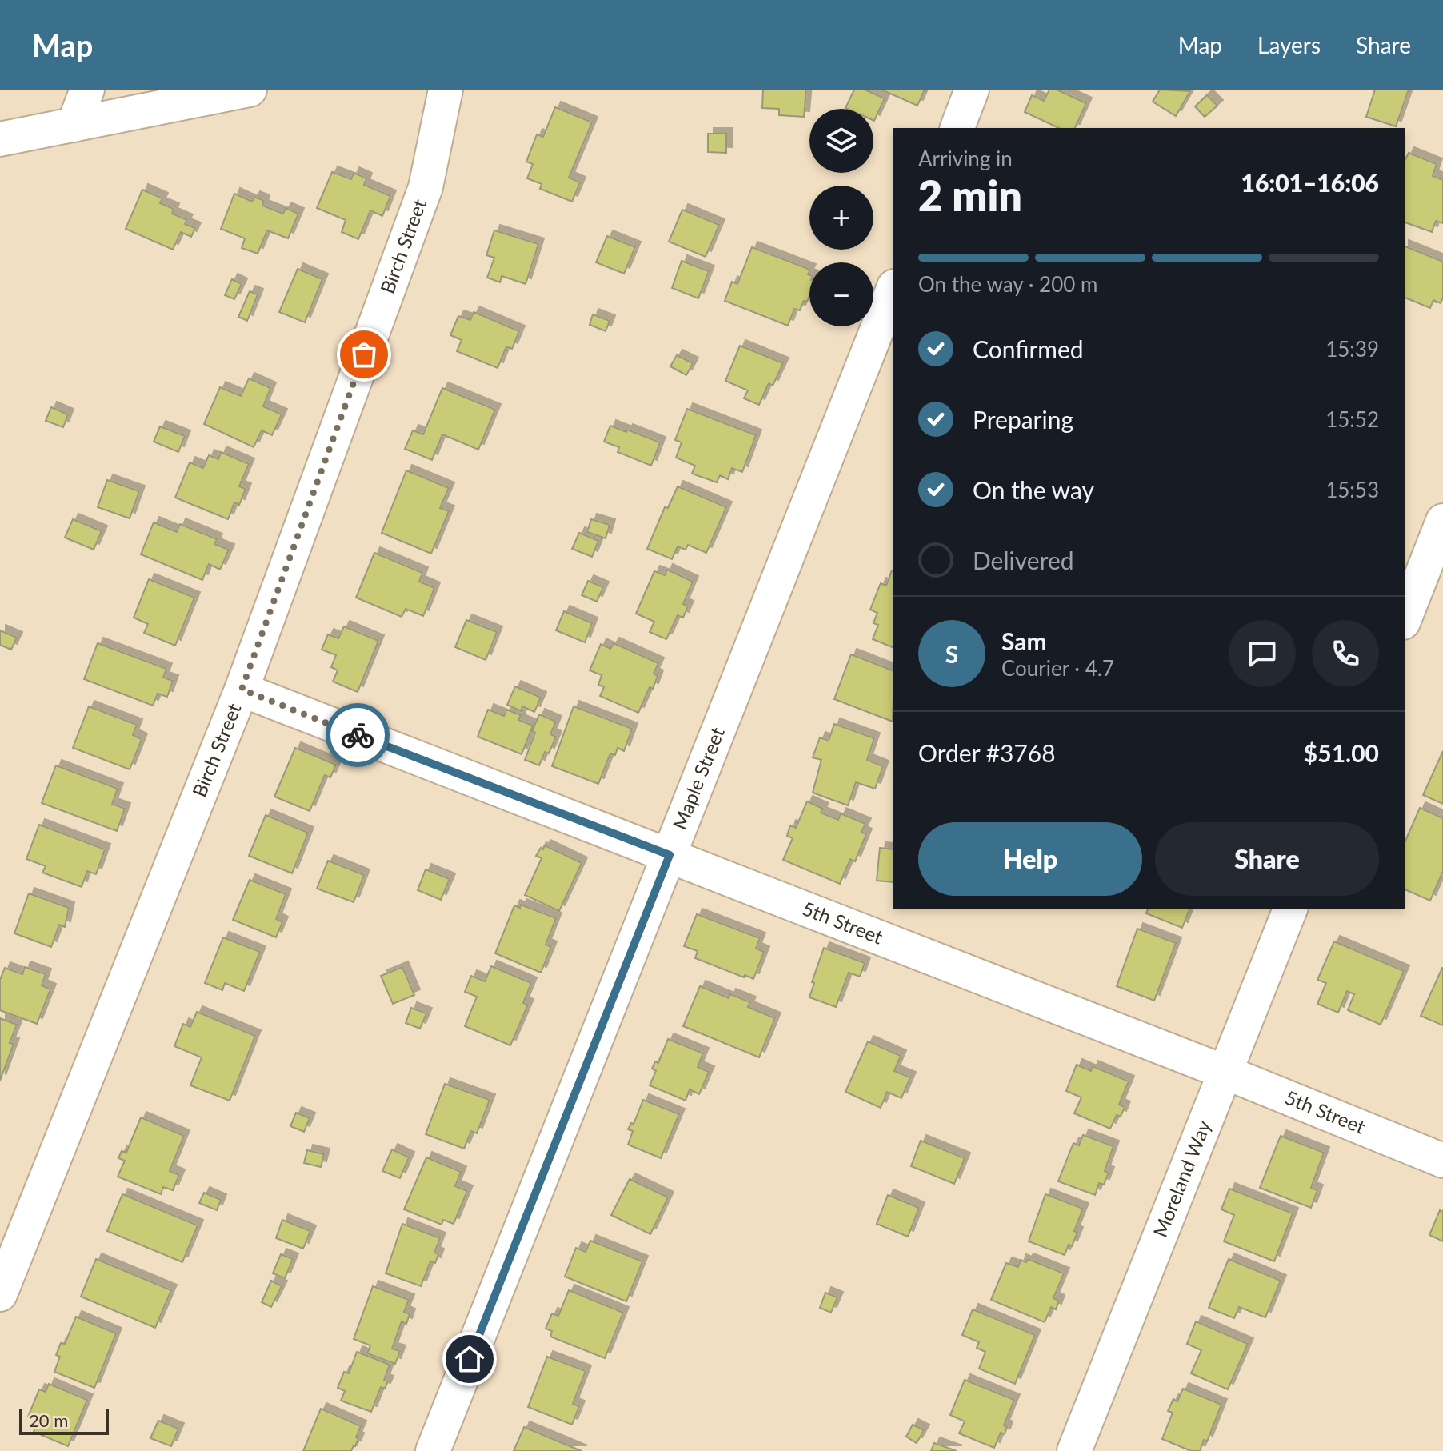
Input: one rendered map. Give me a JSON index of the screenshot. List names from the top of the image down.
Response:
{
  "streets": {
    "street": [
      "Birch Street",
      "Maple Street",
      "5th Street",
      "Moreland Way"
    ]
  },
  "crossings": [
    ["Birch Street", "5th Street"],
    ["Maple Street", "5th Street"],
    ["5th Street", "Moreland Way"]
  ],
  "scale_bar": "20 m",
  "page": {
    "header": "Map",
    "nav": ["Map", "Layers", "Share"],
    "map_buttons": ["+", "−"],
    "heading": ["2 min", "Arriving in", "16:01–16:06"],
    "panel": [
      "Sam",
      "Courier · 4.7",
      "Order #3768",
      "$51.00"
    ],
    "bar": "On the way · 200 m",
    "list": [
      ["Confirmed", "15:39"],
      ["Preparing", "15:52"],
      ["On the way", "15:53"],
      "Delivered"
    ],
    "round": "S",
    "buttons": ["Help", "Share"],
    "scale": "20 m"
  }
}
